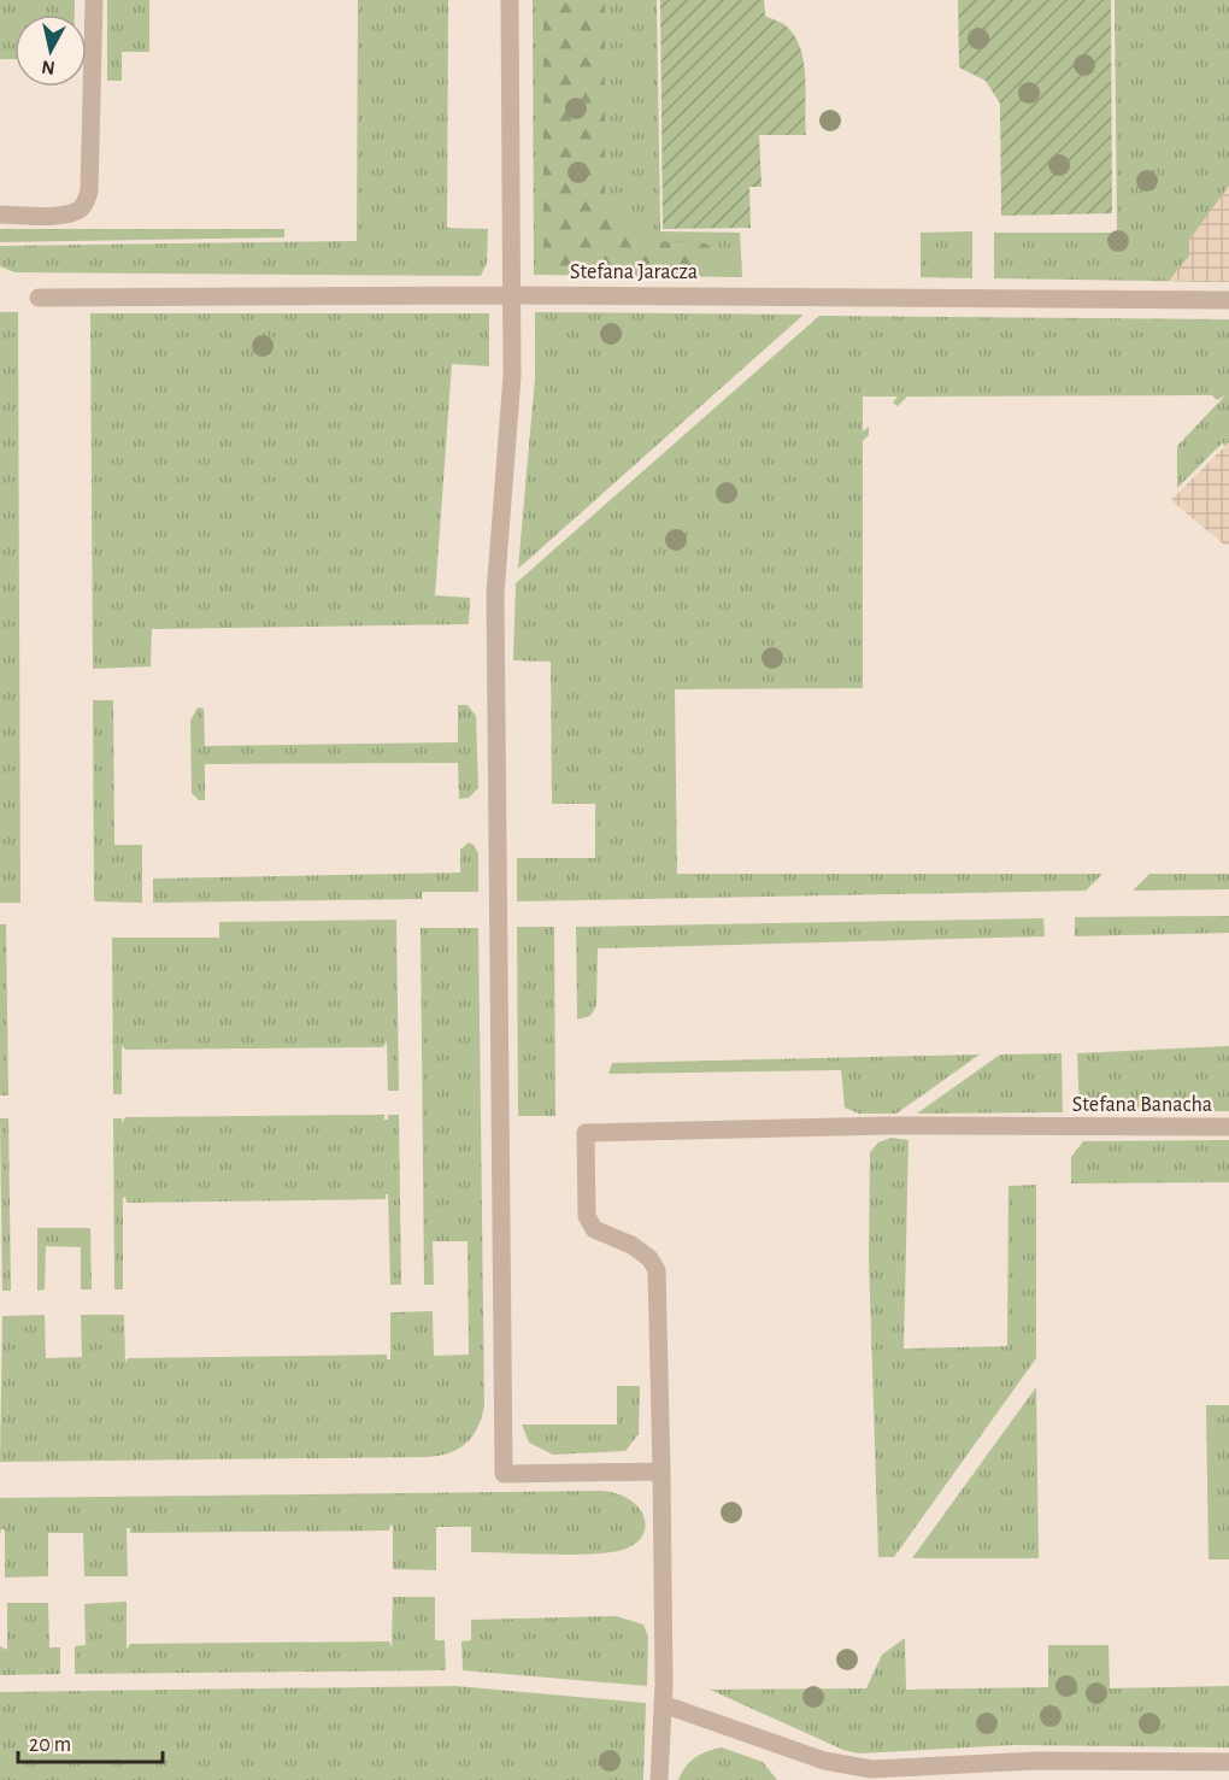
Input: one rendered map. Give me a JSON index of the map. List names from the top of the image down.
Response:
{
  "streets": {
    "street": ["Stefana Jaracza", "Stefana Banacha"]
  },
  "scale_bar": "20 m",
  "north": "bottom"
}
